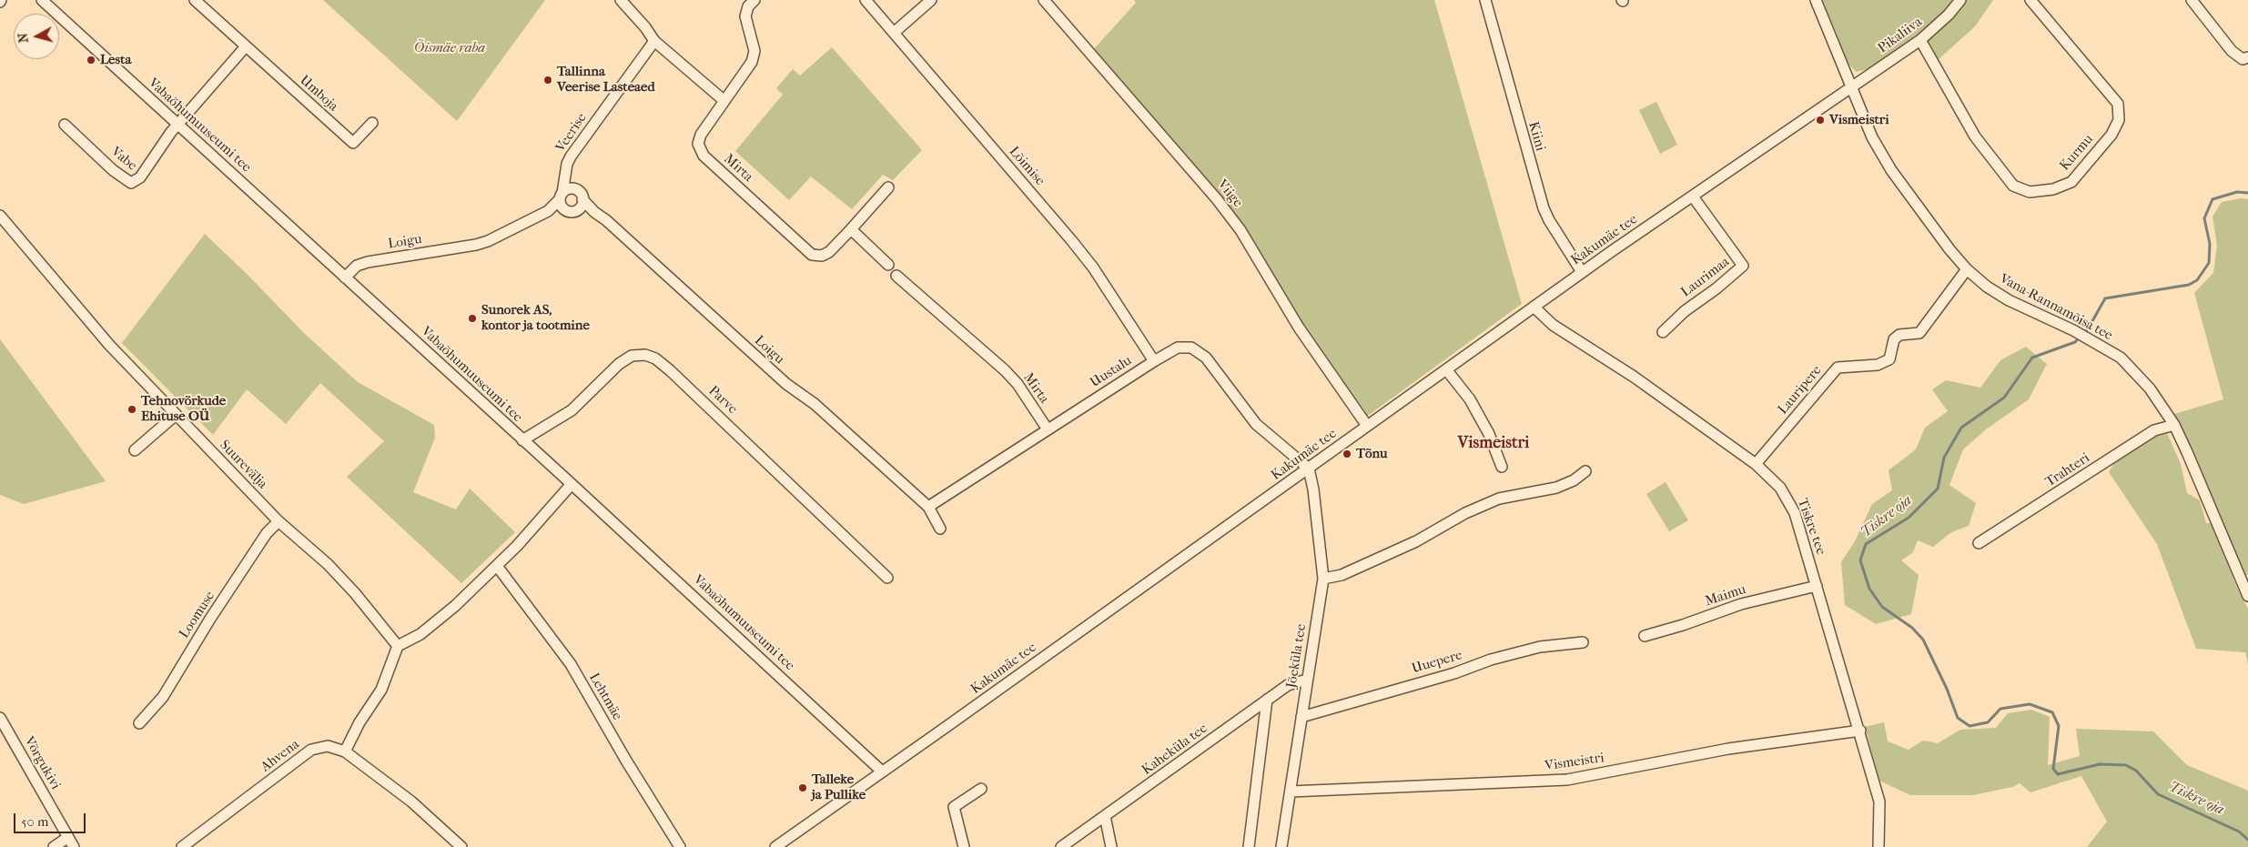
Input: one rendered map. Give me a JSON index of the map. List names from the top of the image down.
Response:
{
  "streets": {
    "street": [
      "Pikaliiva",
      "Umboja",
      "Vabaõhumuuseumi tee",
      "Veerise",
      "Kiini",
      "Kurmu",
      "Vabe",
      "Lõimise",
      "Mirta",
      "Viige",
      "Kakumäe tee",
      "Loigu",
      "Laurimaa",
      "Vana-Rannamõisa tee",
      "Uustalu",
      "Lauripere",
      "Parve",
      "Suurevälja",
      "Trahteri",
      "Tiskre tee",
      "Maimu",
      "Loomuse",
      "Jõeküla tee",
      "Uuepere",
      "Lehtmäe",
      "Kaheküla tee",
      "Ahvena",
      "Vismeistri",
      "Võrgukivi"
    ]
  },
  "crossings": [
    ["Pikaliiva", "Kurmu"],
    ["Pikaliiva", "Kakumäe tee"],
    ["Pikaliiva", "Vana-Rannamõisa tee"],
    ["Vabaõhumuuseumi tee", "Vabe"],
    ["Vabaõhumuuseumi tee", "Kakumäe tee"],
    ["Vabaõhumuuseumi tee", "Loigu"],
    ["Vabaõhumuuseumi tee", "Parve"],
    ["Veerise", "Loigu"],
    ["Kiini", "Kakumäe tee"],
    ["Lõimise", "Uustalu"],
    ["Mirta", "Uustalu"],
    ["Viige", "Kakumäe tee"],
    ["Kakumäe tee", "Laurimaa"],
    ["Kakumäe tee", "Vana-Rannamõisa tee"],
    ["Kakumäe tee", "Uustalu"],
    ["Kakumäe tee", "Tiskre tee"],
    ["Kakumäe tee", "Jõeküla tee"],
    ["Loigu", "Uustalu"],
    ["Vana-Rannamõisa tee", "Lauripere"],
    ["Vana-Rannamõisa tee", "Trahteri"],
    ["Uustalu", "Jõeküla tee"],
    ["Lauripere", "Tiskre tee"],
    ["Suurevälja", "Loomuse"],
    ["Tiskre tee", "Maimu"],
    ["Tiskre tee", "Vismeistri"],
    ["Jõeküla tee", "Uuepere"],
    ["Jõeküla tee", "Kaheküla tee"],
    ["Jõeküla tee", "Vismeistri"]
  ],
  "districts": ["Vismeistri"],
  "water": ["Tiskre oja"],
  "parks": ["Õismäe raba"],
  "places": [
    "Lesta",
    "Tallinna Veerise Lasteaed",
    "Vismeistri",
    "Sunorek AS, kontor ja tootmine",
    "Tehnovõrkude Ehituse OÜ",
    "Tõnu",
    "Talleke ja Pullike"
  ],
  "scale_bar": "50 m",
  "north": "left"
}
